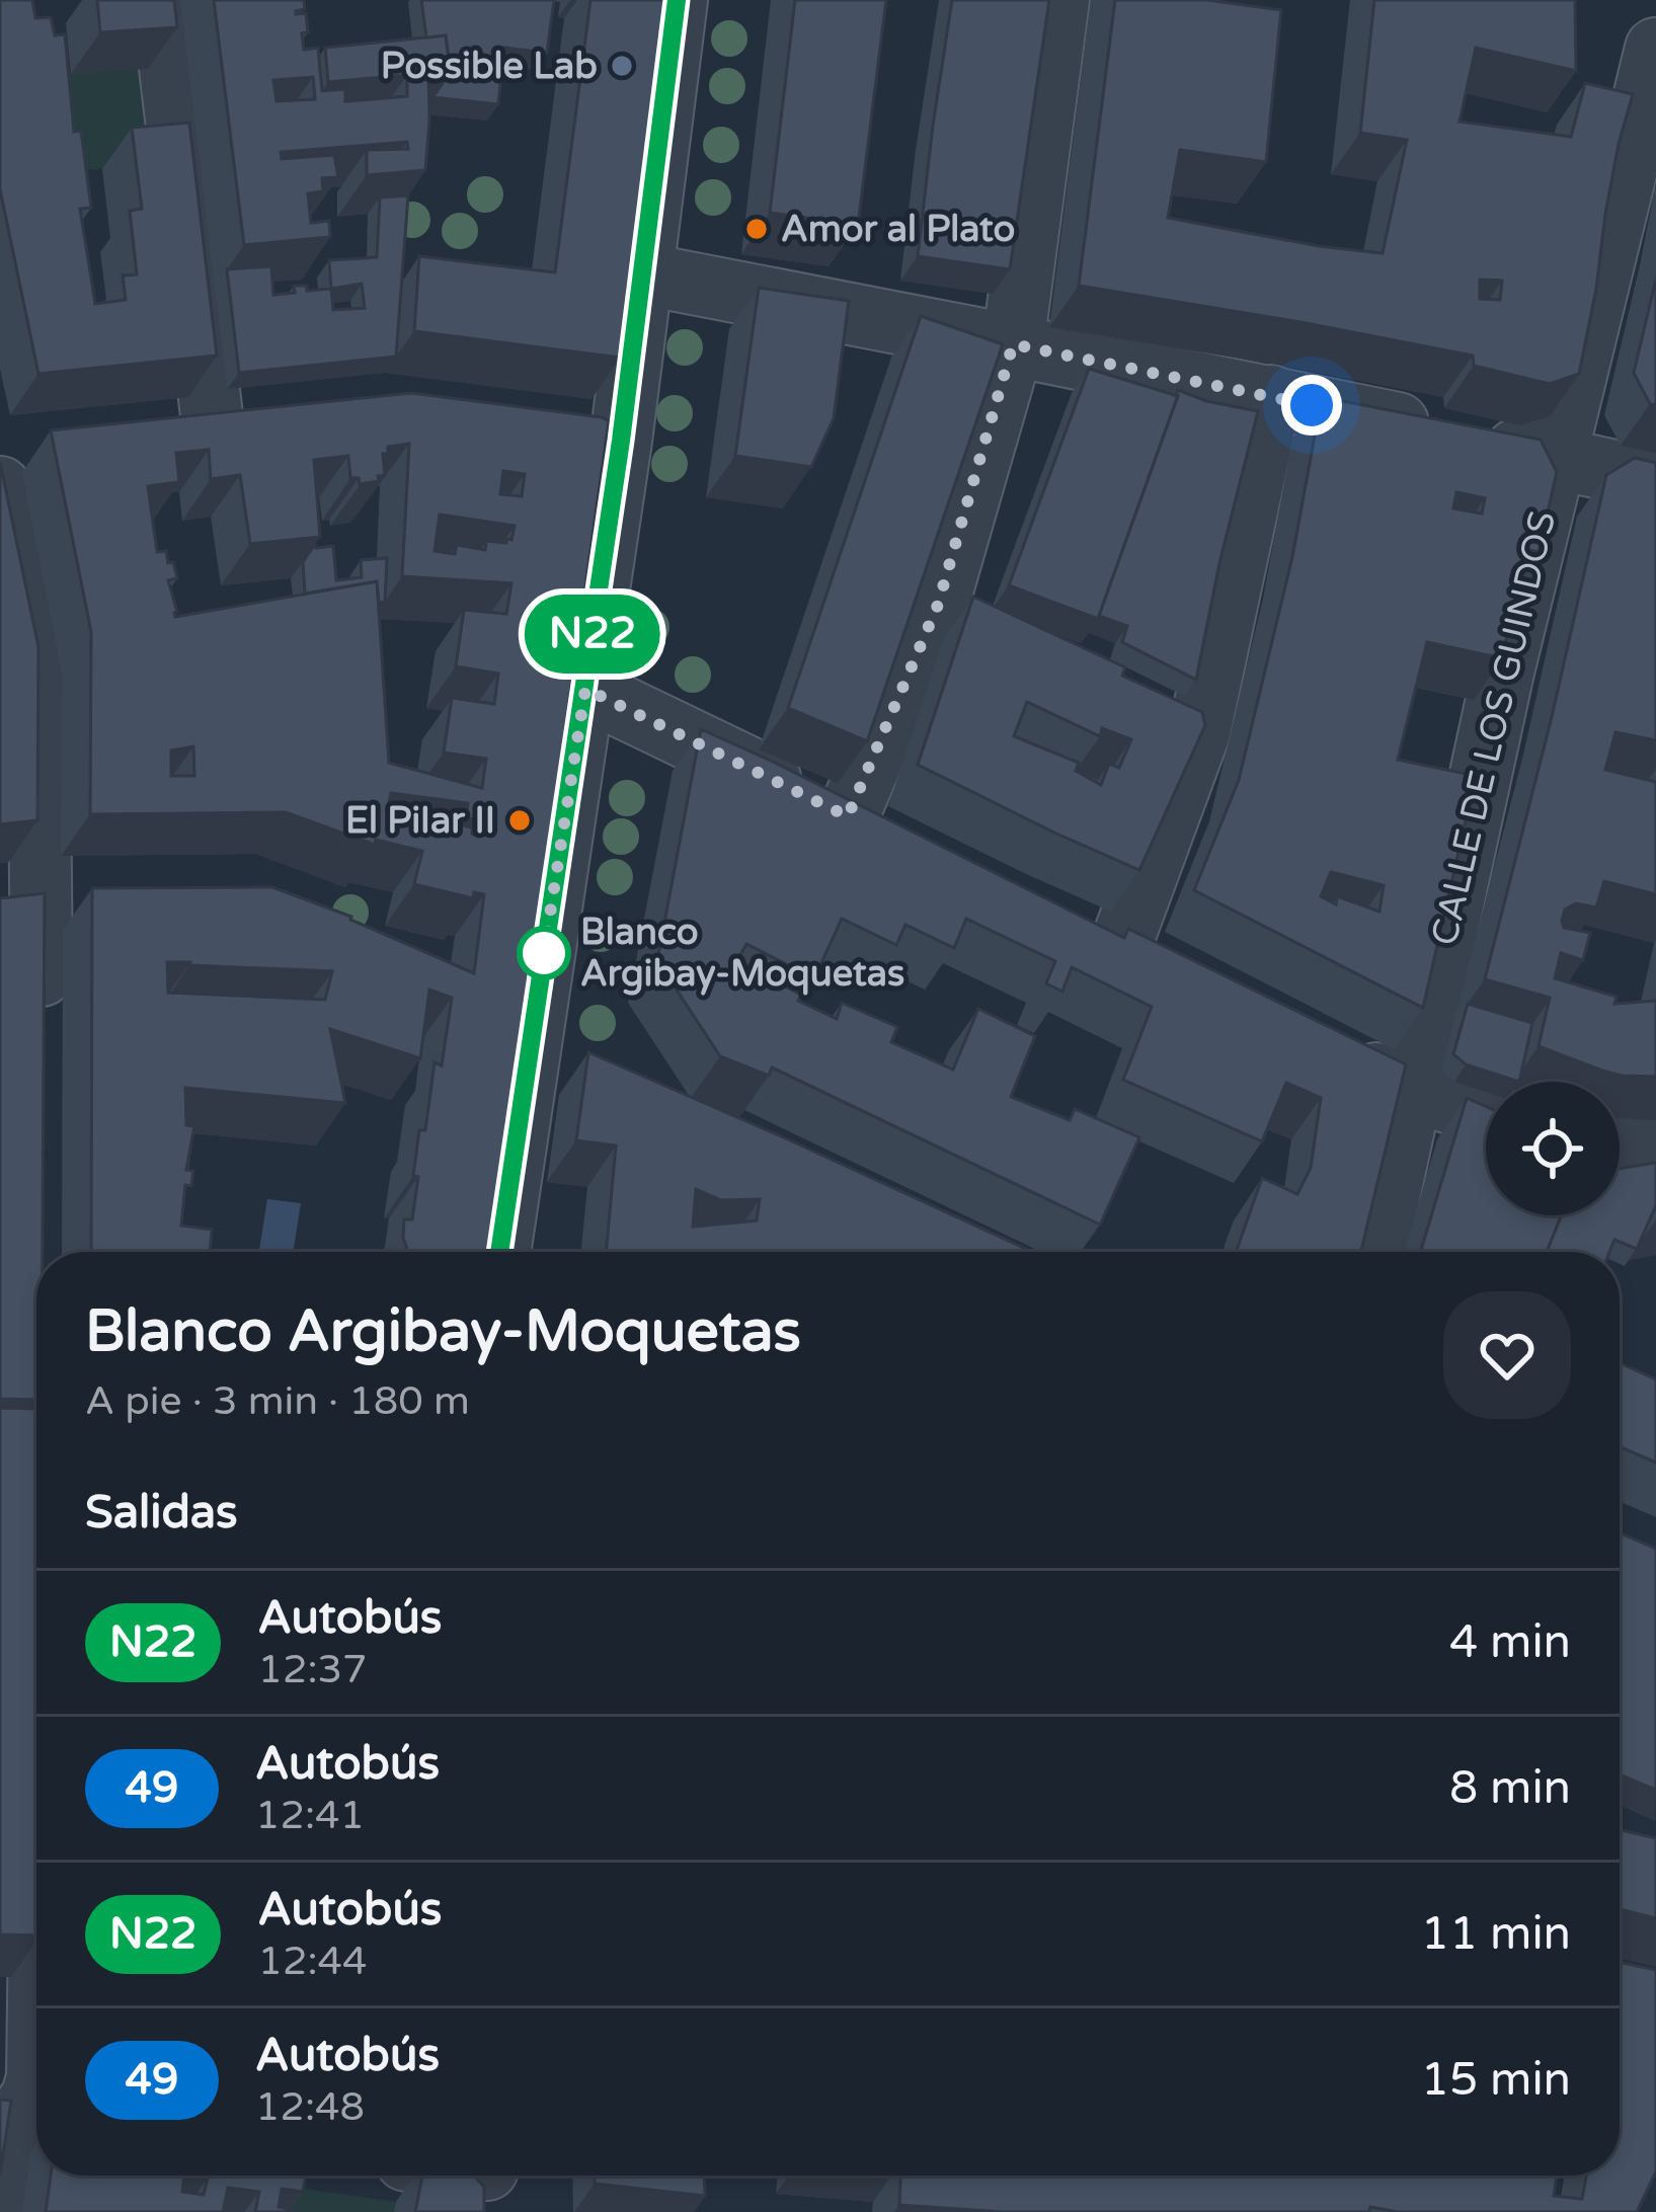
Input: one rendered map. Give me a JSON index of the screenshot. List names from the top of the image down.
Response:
{
  "streets": {
    "street": ["CALLE DE LOS GUINDOS"]
  },
  "places": [
    "Possible Lab",
    "Amor al Plato",
    "El PiIar II",
    "Blanco Argibay-Moquetas"
  ],
  "lines": ["bus line N22"],
  "page": {
    "on_map": "N22",
    "heading": [
      ["Blanco Argibay-Moquetas", "A pie · 3 min · 180 m"],
      "Salidas"
    ],
    "list": [
      {
        "mark": "N22",
        "name": "Autobús",
        "note": "12:37",
        "value": "4 min"
      },
      {
        "mark": "49",
        "name": "Autobús",
        "note": "12:41",
        "value": "8 min"
      },
      {
        "mark": "N22",
        "name": "Autobús",
        "note": "12:44",
        "value": "11 min"
      },
      {
        "mark": "49",
        "name": "Autobús",
        "note": "12:48",
        "value": "15 min"
      }
    ]
  }
}
